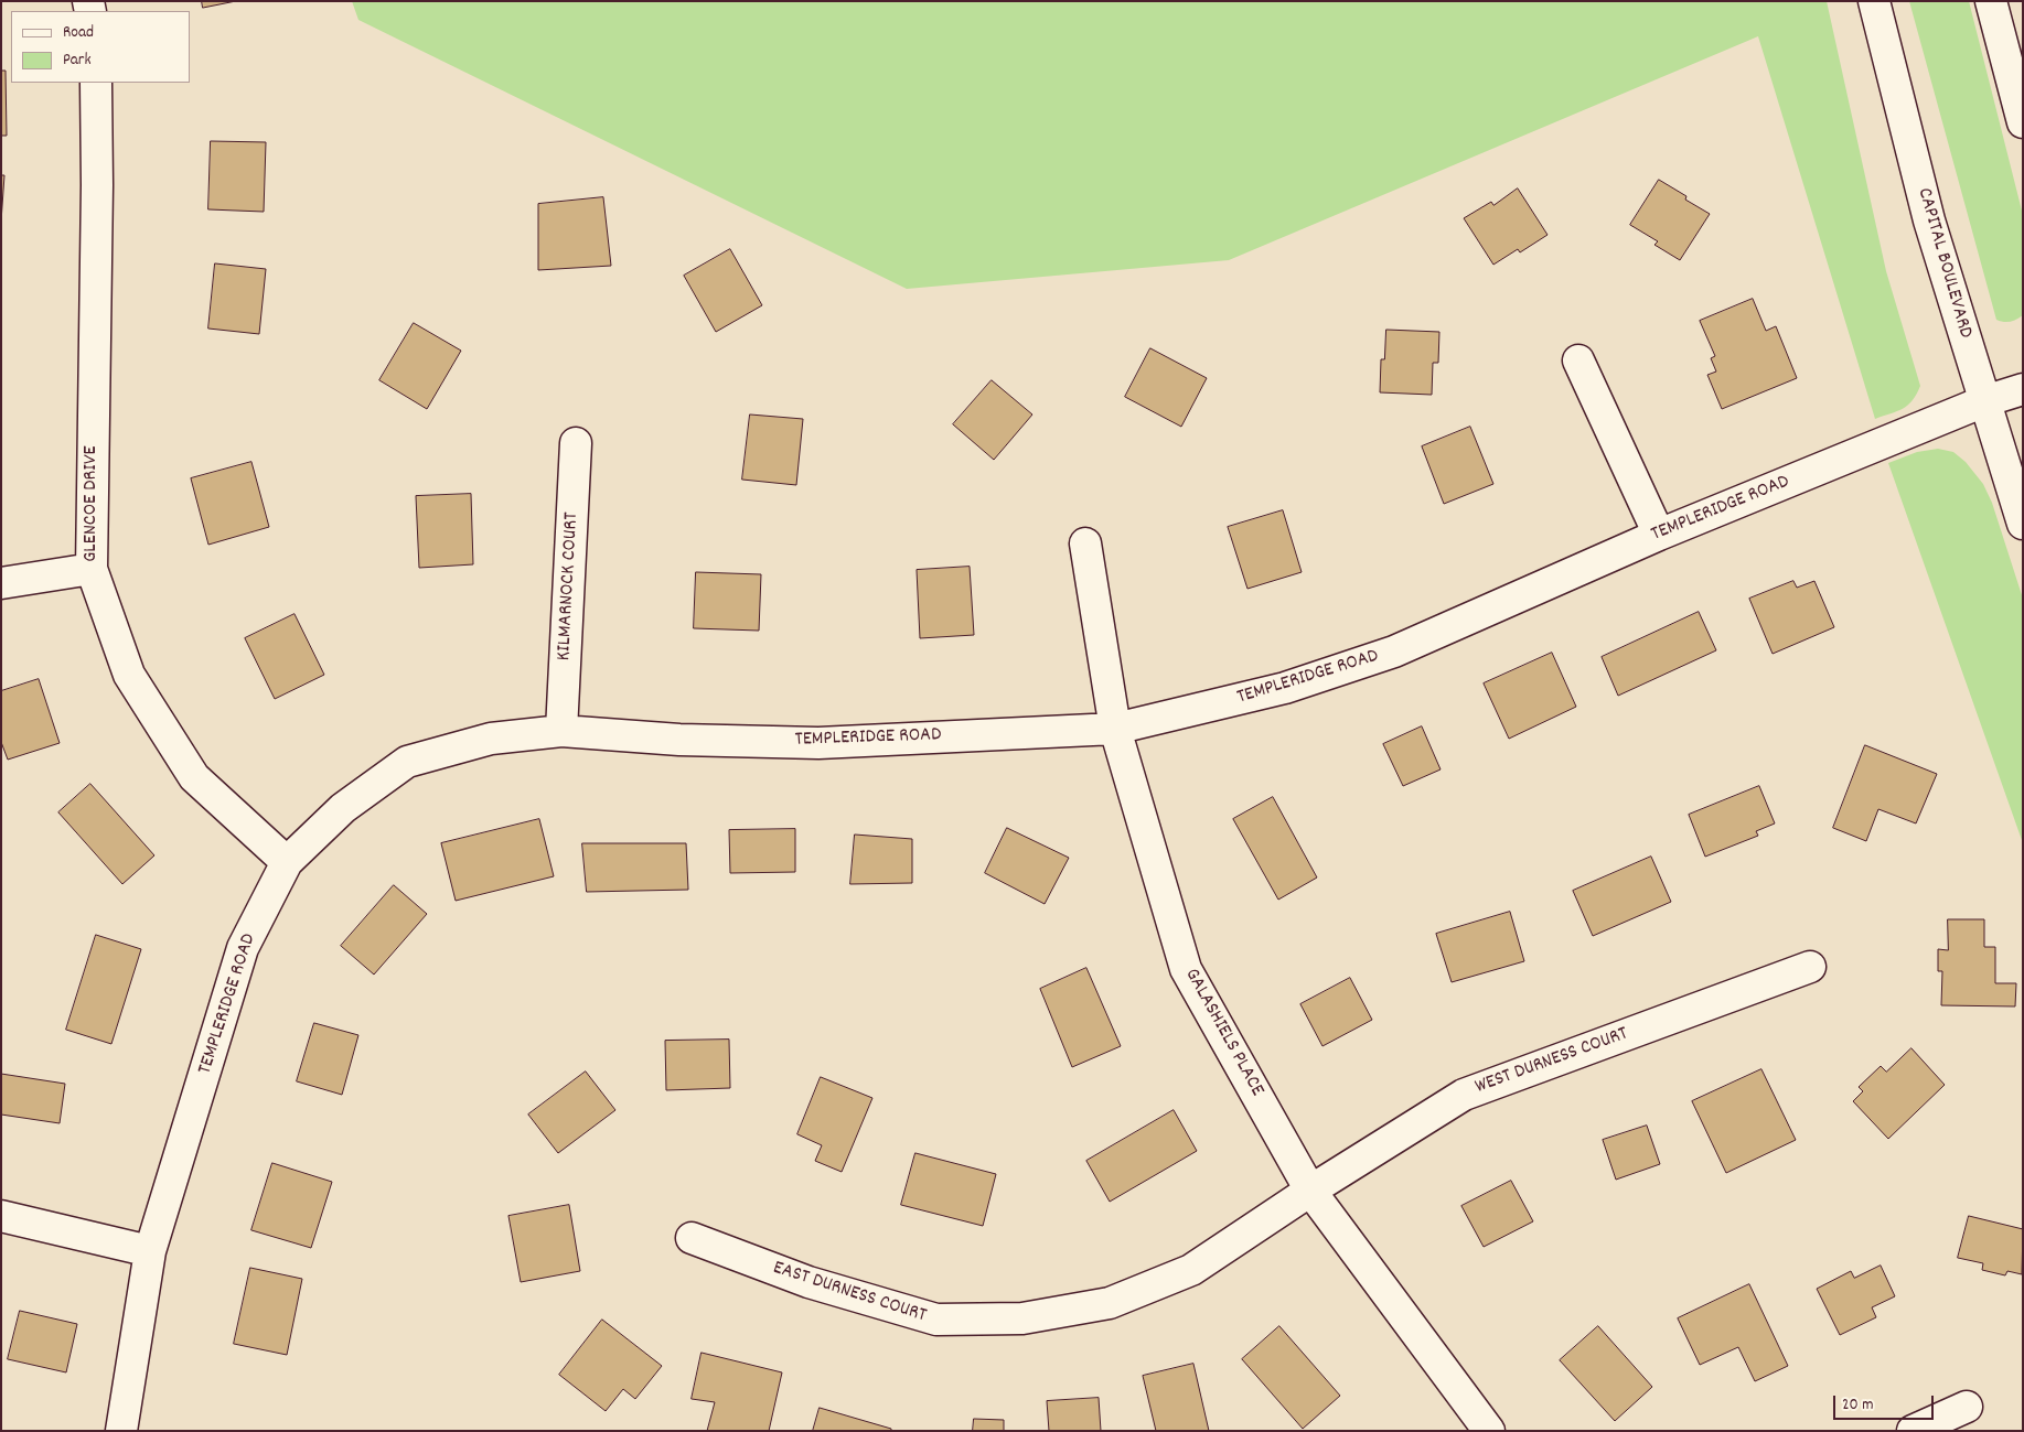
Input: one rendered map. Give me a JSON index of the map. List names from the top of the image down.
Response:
{
  "streets": {
    "main road": [
      "CAPITAL BOULEVARD",
      "GLENCOE DRIVE",
      "TEMPLERIDGE ROAD",
      "KILMARNOCK COURT",
      "GALASHIELS PLACE",
      "WEST DURNESS COURT",
      "EAST DURNESS COURT"
    ]
  },
  "crossings": [
    ["CAPITAL BOULEVARD", "TEMPLERIDGE ROAD"],
    ["GLENCOE DRIVE", "TEMPLERIDGE ROAD"],
    ["TEMPLERIDGE ROAD", "KILMARNOCK COURT"],
    ["TEMPLERIDGE ROAD", "GALASHIELS PLACE"],
    ["GALASHIELS PLACE", "WEST DURNESS COURT"],
    ["GALASHIELS PLACE", "EAST DURNESS COURT"],
    ["WEST DURNESS COURT", "EAST DURNESS COURT"]
  ],
  "legend": ["Road", "Park"],
  "scale_bar": "20 m"
}
